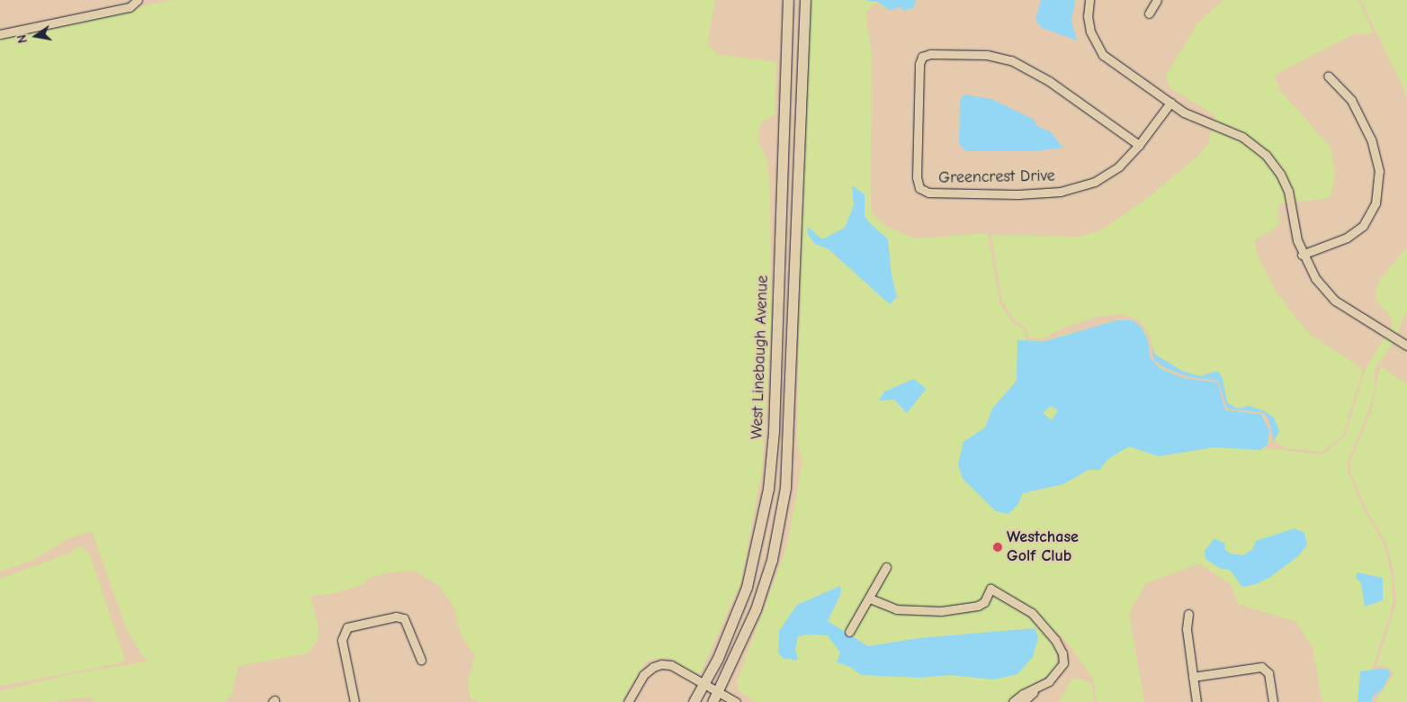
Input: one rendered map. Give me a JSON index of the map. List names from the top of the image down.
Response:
{
  "streets": {
    "main road": ["West Linebaugh Avenue"],
    "street": ["Greencrest Drive"]
  },
  "places": ["Westchase Golf Club"],
  "north": "left"
}
